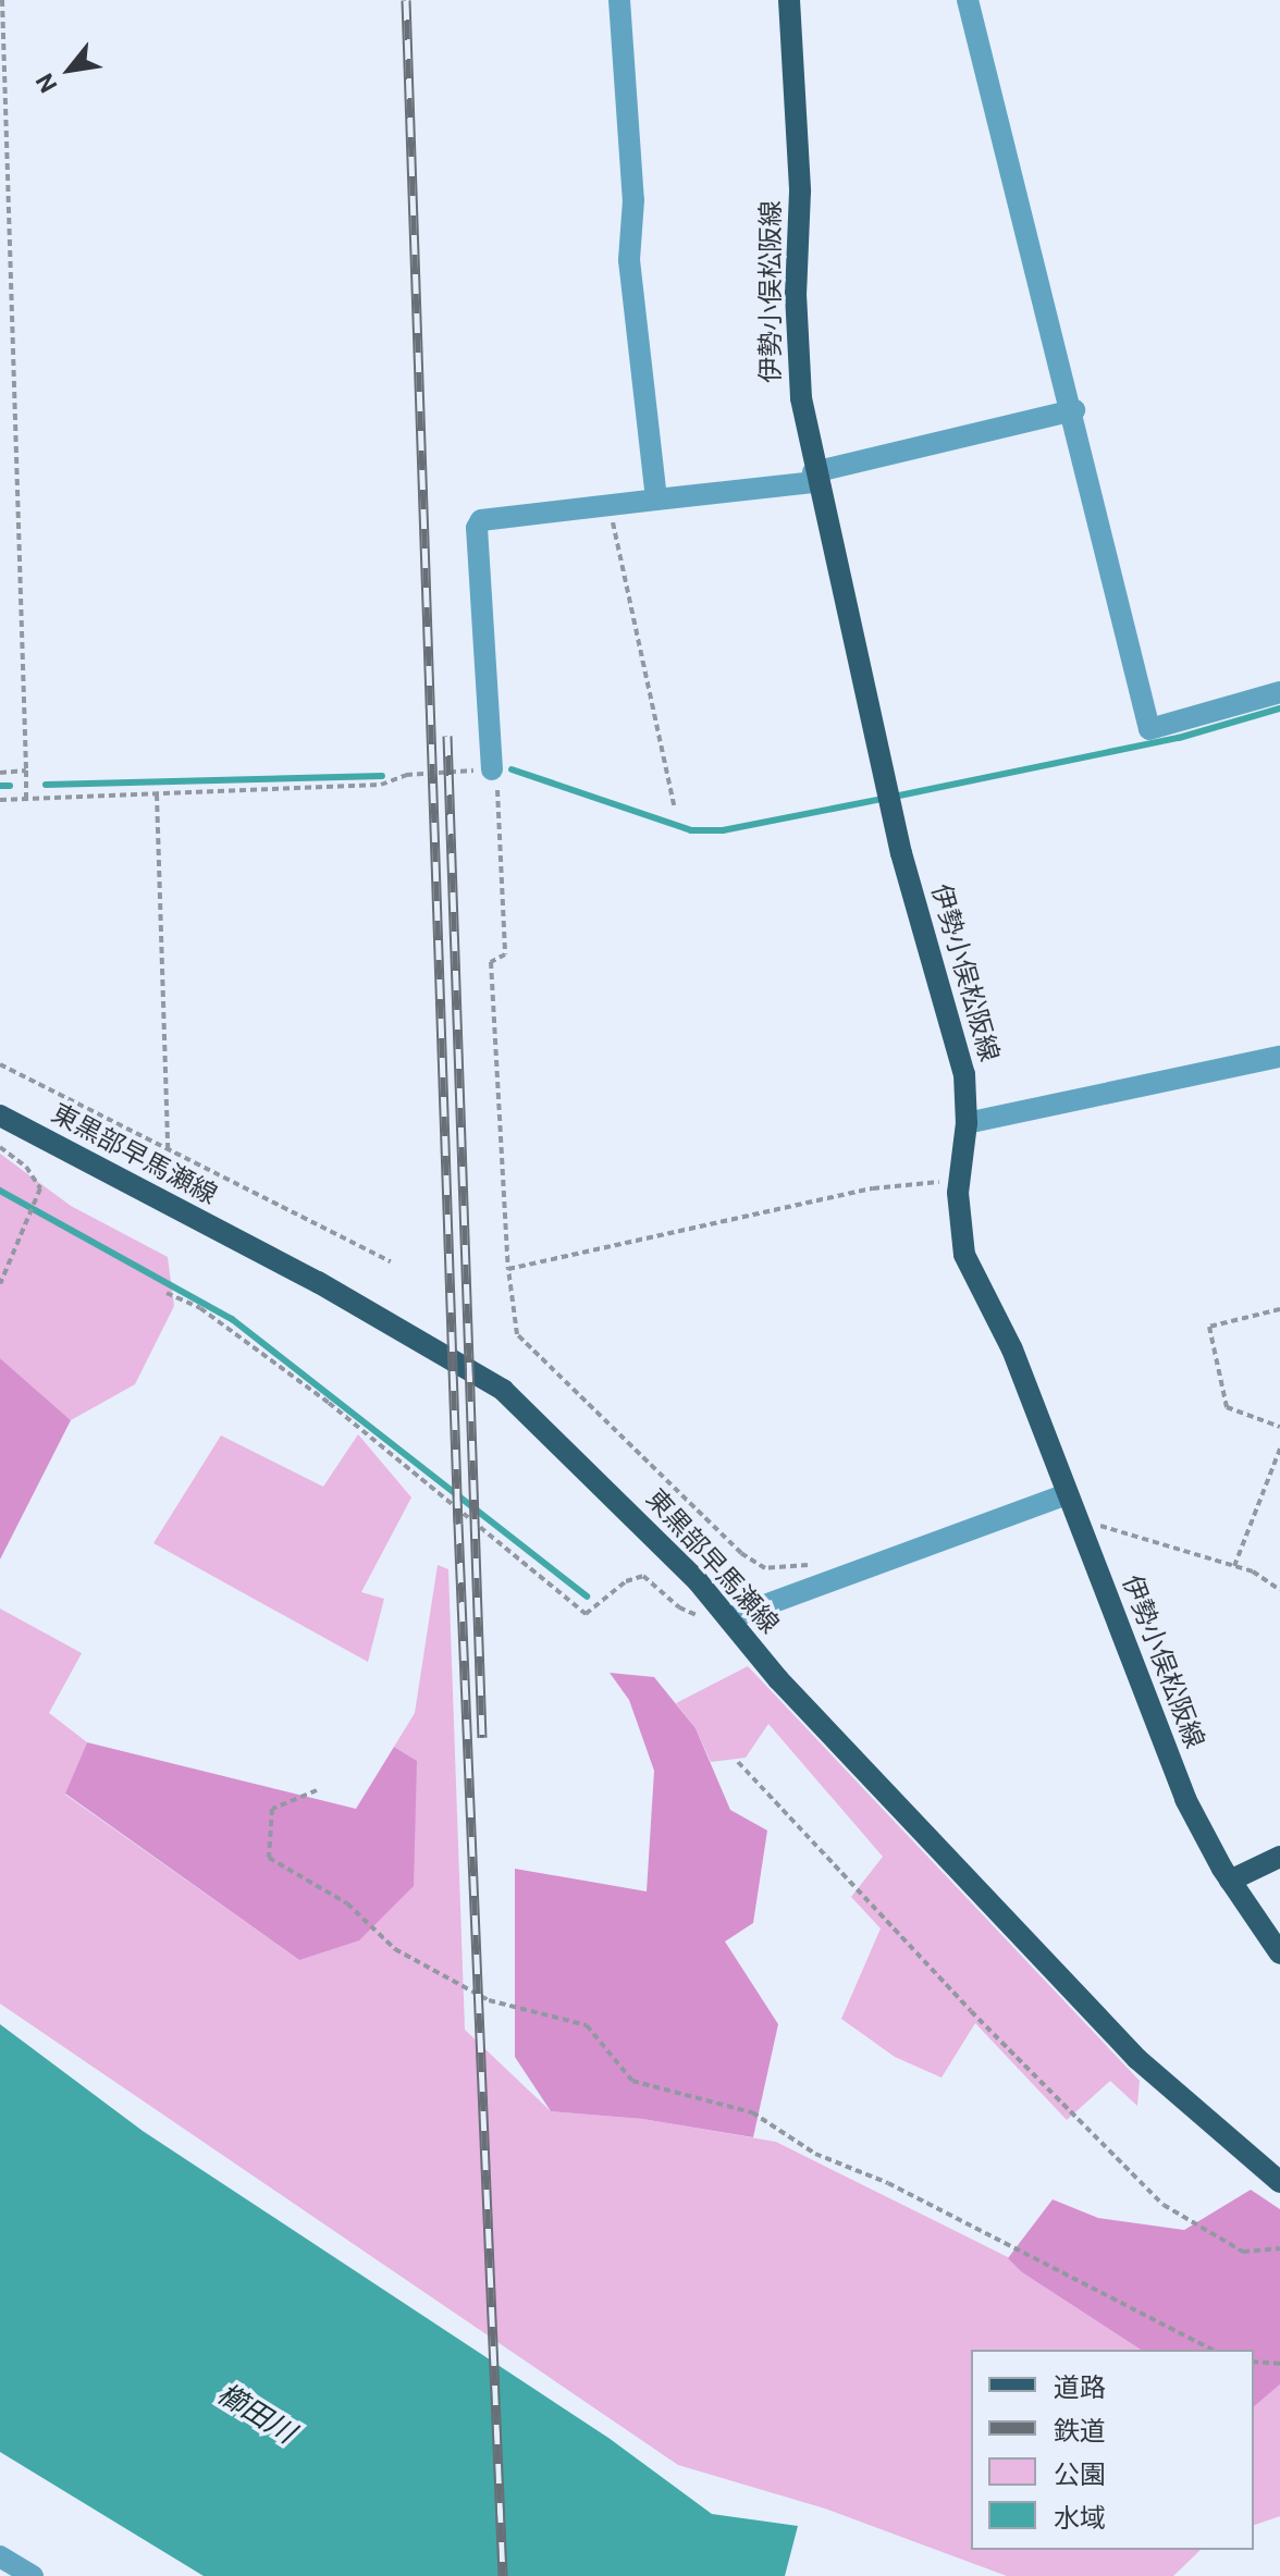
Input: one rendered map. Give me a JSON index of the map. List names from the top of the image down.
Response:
{
  "streets": {
    "main road": ["伊勢小俣松阪線", "東黒部早馬瀬線"]
  },
  "water": ["櫛田川"],
  "legend": [
    "道路",
    "鉄道",
    "公園",
    "水域"
  ],
  "north": "bottom left"
}
